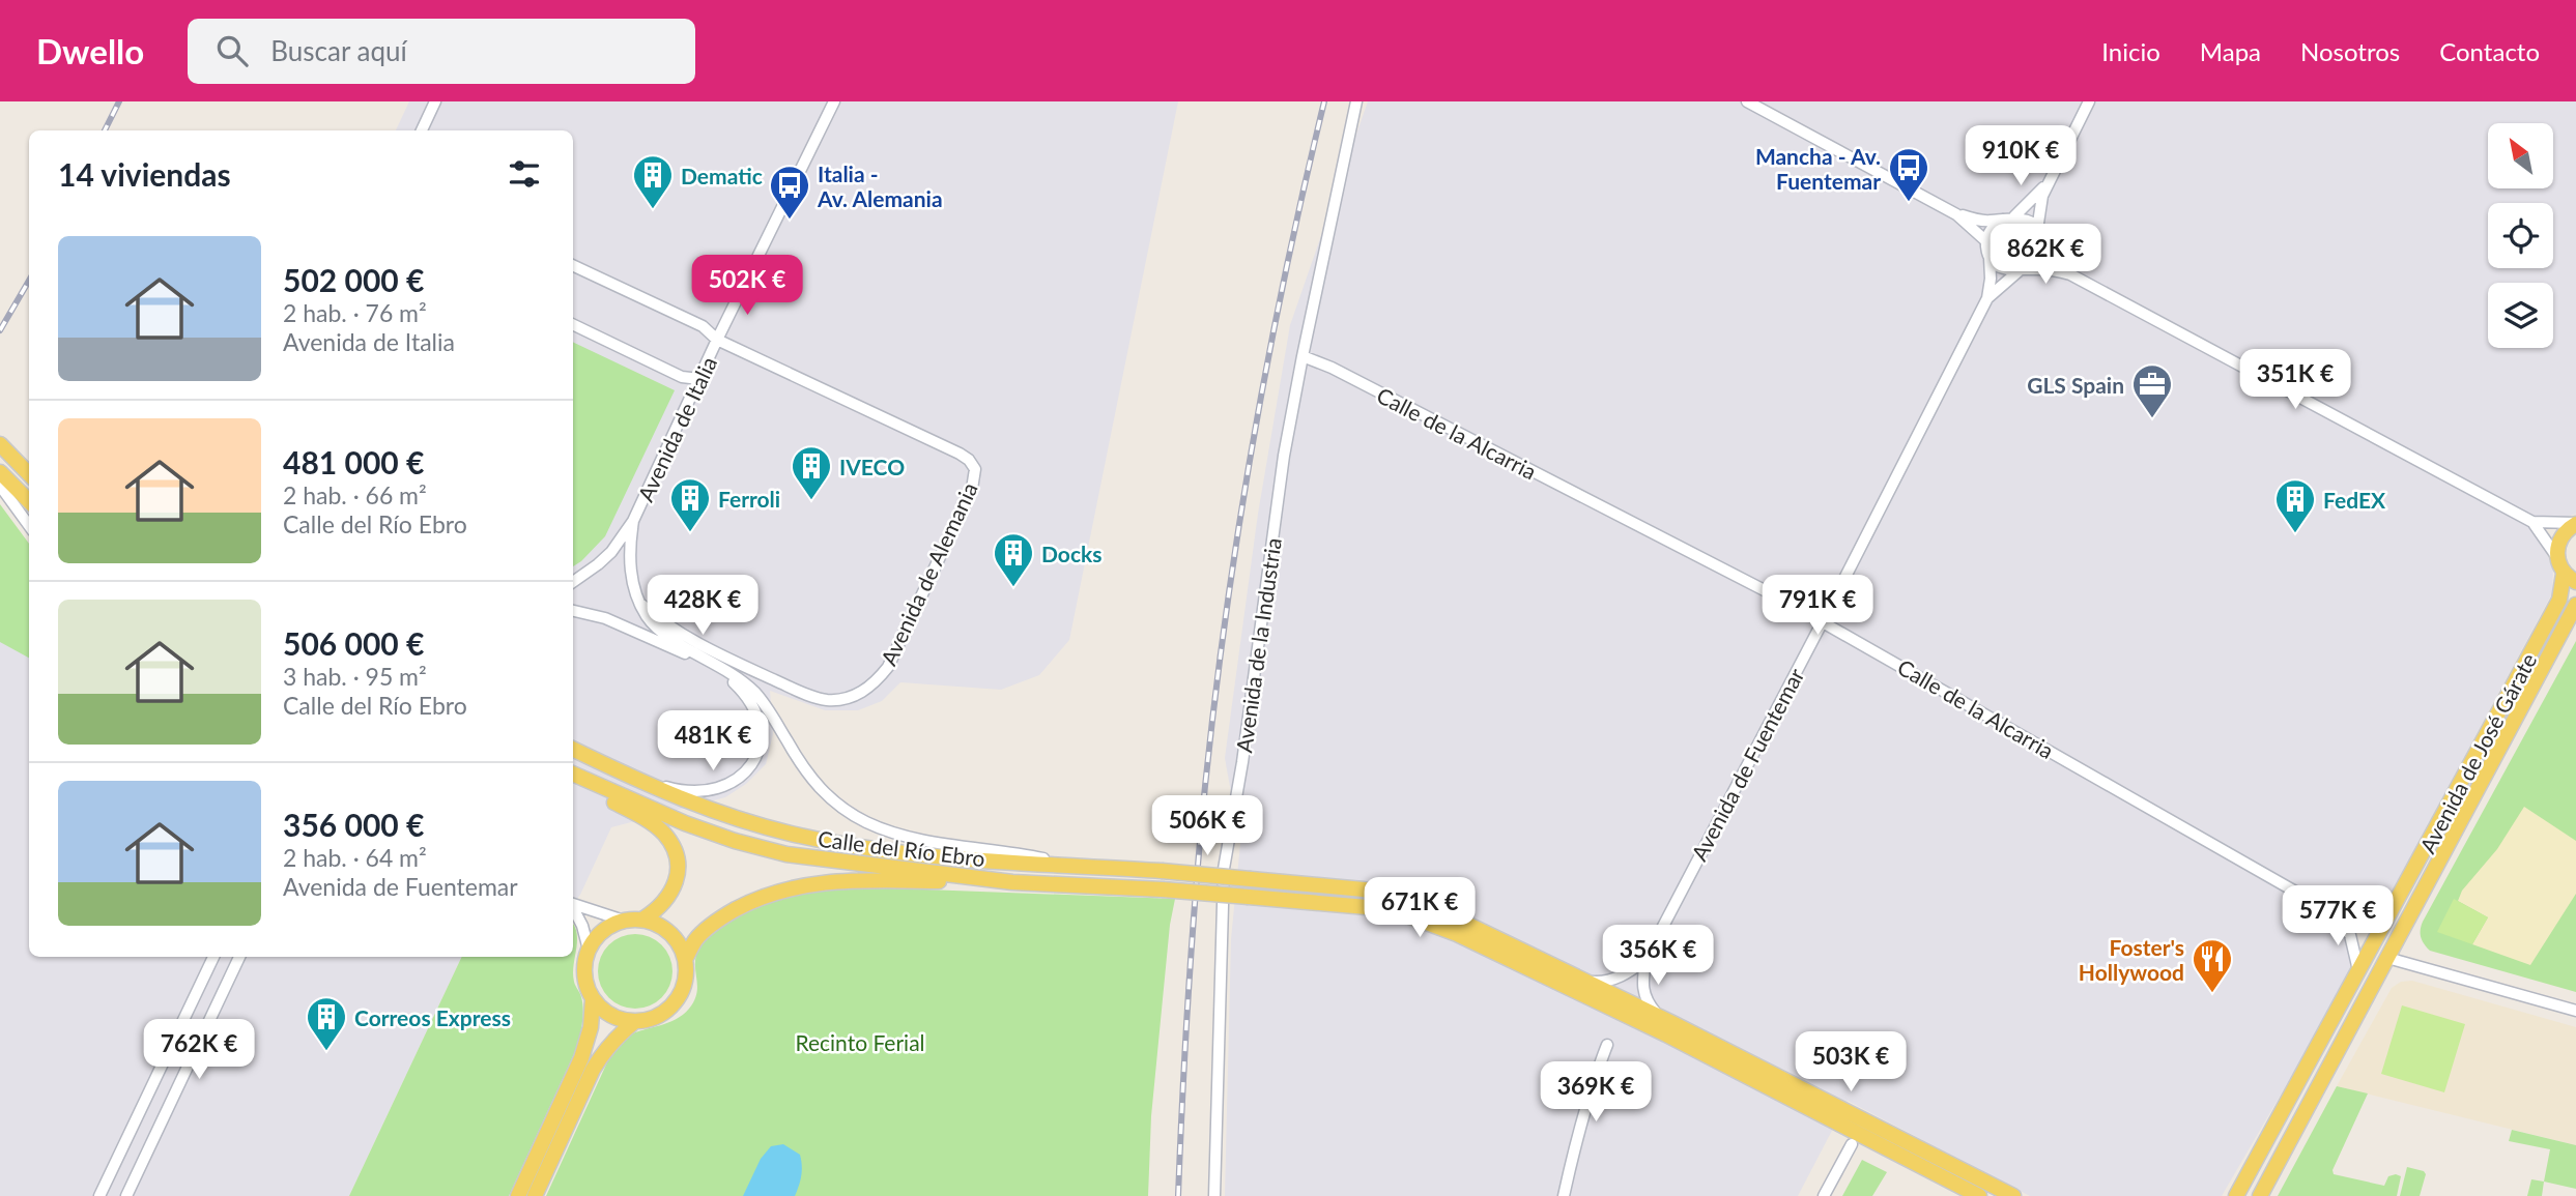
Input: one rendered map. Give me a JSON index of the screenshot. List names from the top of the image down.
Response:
{
  "streets": {
    "main road": ["Avenida de José Gárate", "Calle del Río Ebro"],
    "street": [
      "Avenida de Italia",
      "Calle de la Alcarria",
      "Avenida de Alemania",
      "Avenida de la Industria",
      "Avenida de Fuentemar"
    ]
  },
  "crossings": [
    ["Avenida de Italia", "Avenida de Alemania"],
    ["Calle de la Alcarria", "Avenida de la Industria"],
    ["Calle de la Alcarria", "Avenida de José Gárate"],
    ["Calle de la Alcarria", "Avenida de Fuentemar"],
    ["Avenida de Fuentemar", "Calle del Río Ebro"]
  ],
  "parks": ["Recinto Ferial"],
  "places": {
    "bus stop": ["Mancha - Av. Fuentemar", "Italia - Av. Alemania"],
    "building": [
      "Dematic",
      "IVECO",
      "Ferroli",
      "FedEX",
      "Docks",
      "Correos Express"
    ],
    "office": ["GLS Spain"],
    "restaurant": ["Foster's Hollywood"]
  },
  "north": "top left",
  "page": {
    "header": "Dwello",
    "search": "Buscar aquí",
    "nav": [
      "Inicio",
      "Mapa",
      "Nosotros",
      "Contacto"
    ],
    "price": [
      "910K €",
      "862K €",
      "502K €",
      "351K €",
      "428K €",
      "791K €",
      "481K €",
      "506K €",
      "671K €",
      "577K €",
      "356K €",
      "762K €",
      "503K €",
      "369K €"
    ],
    "heading": "14 viviendas",
    "list": [
      {
        "name": "502 000 €",
        "note": "2 hab. · 76 m² · Avenida de Italia"
      },
      {
        "name": "481 000 €",
        "note": "2 hab. · 66 m² · Calle del Río Ebro"
      },
      {
        "name": "506 000 €",
        "note": "3 hab. · 95 m² · Calle del Río Ebro"
      },
      {
        "name": "356 000 €",
        "note": "2 hab. · 64 m² · Avenida de Fuentemar"
      }
    ]
  }
}
